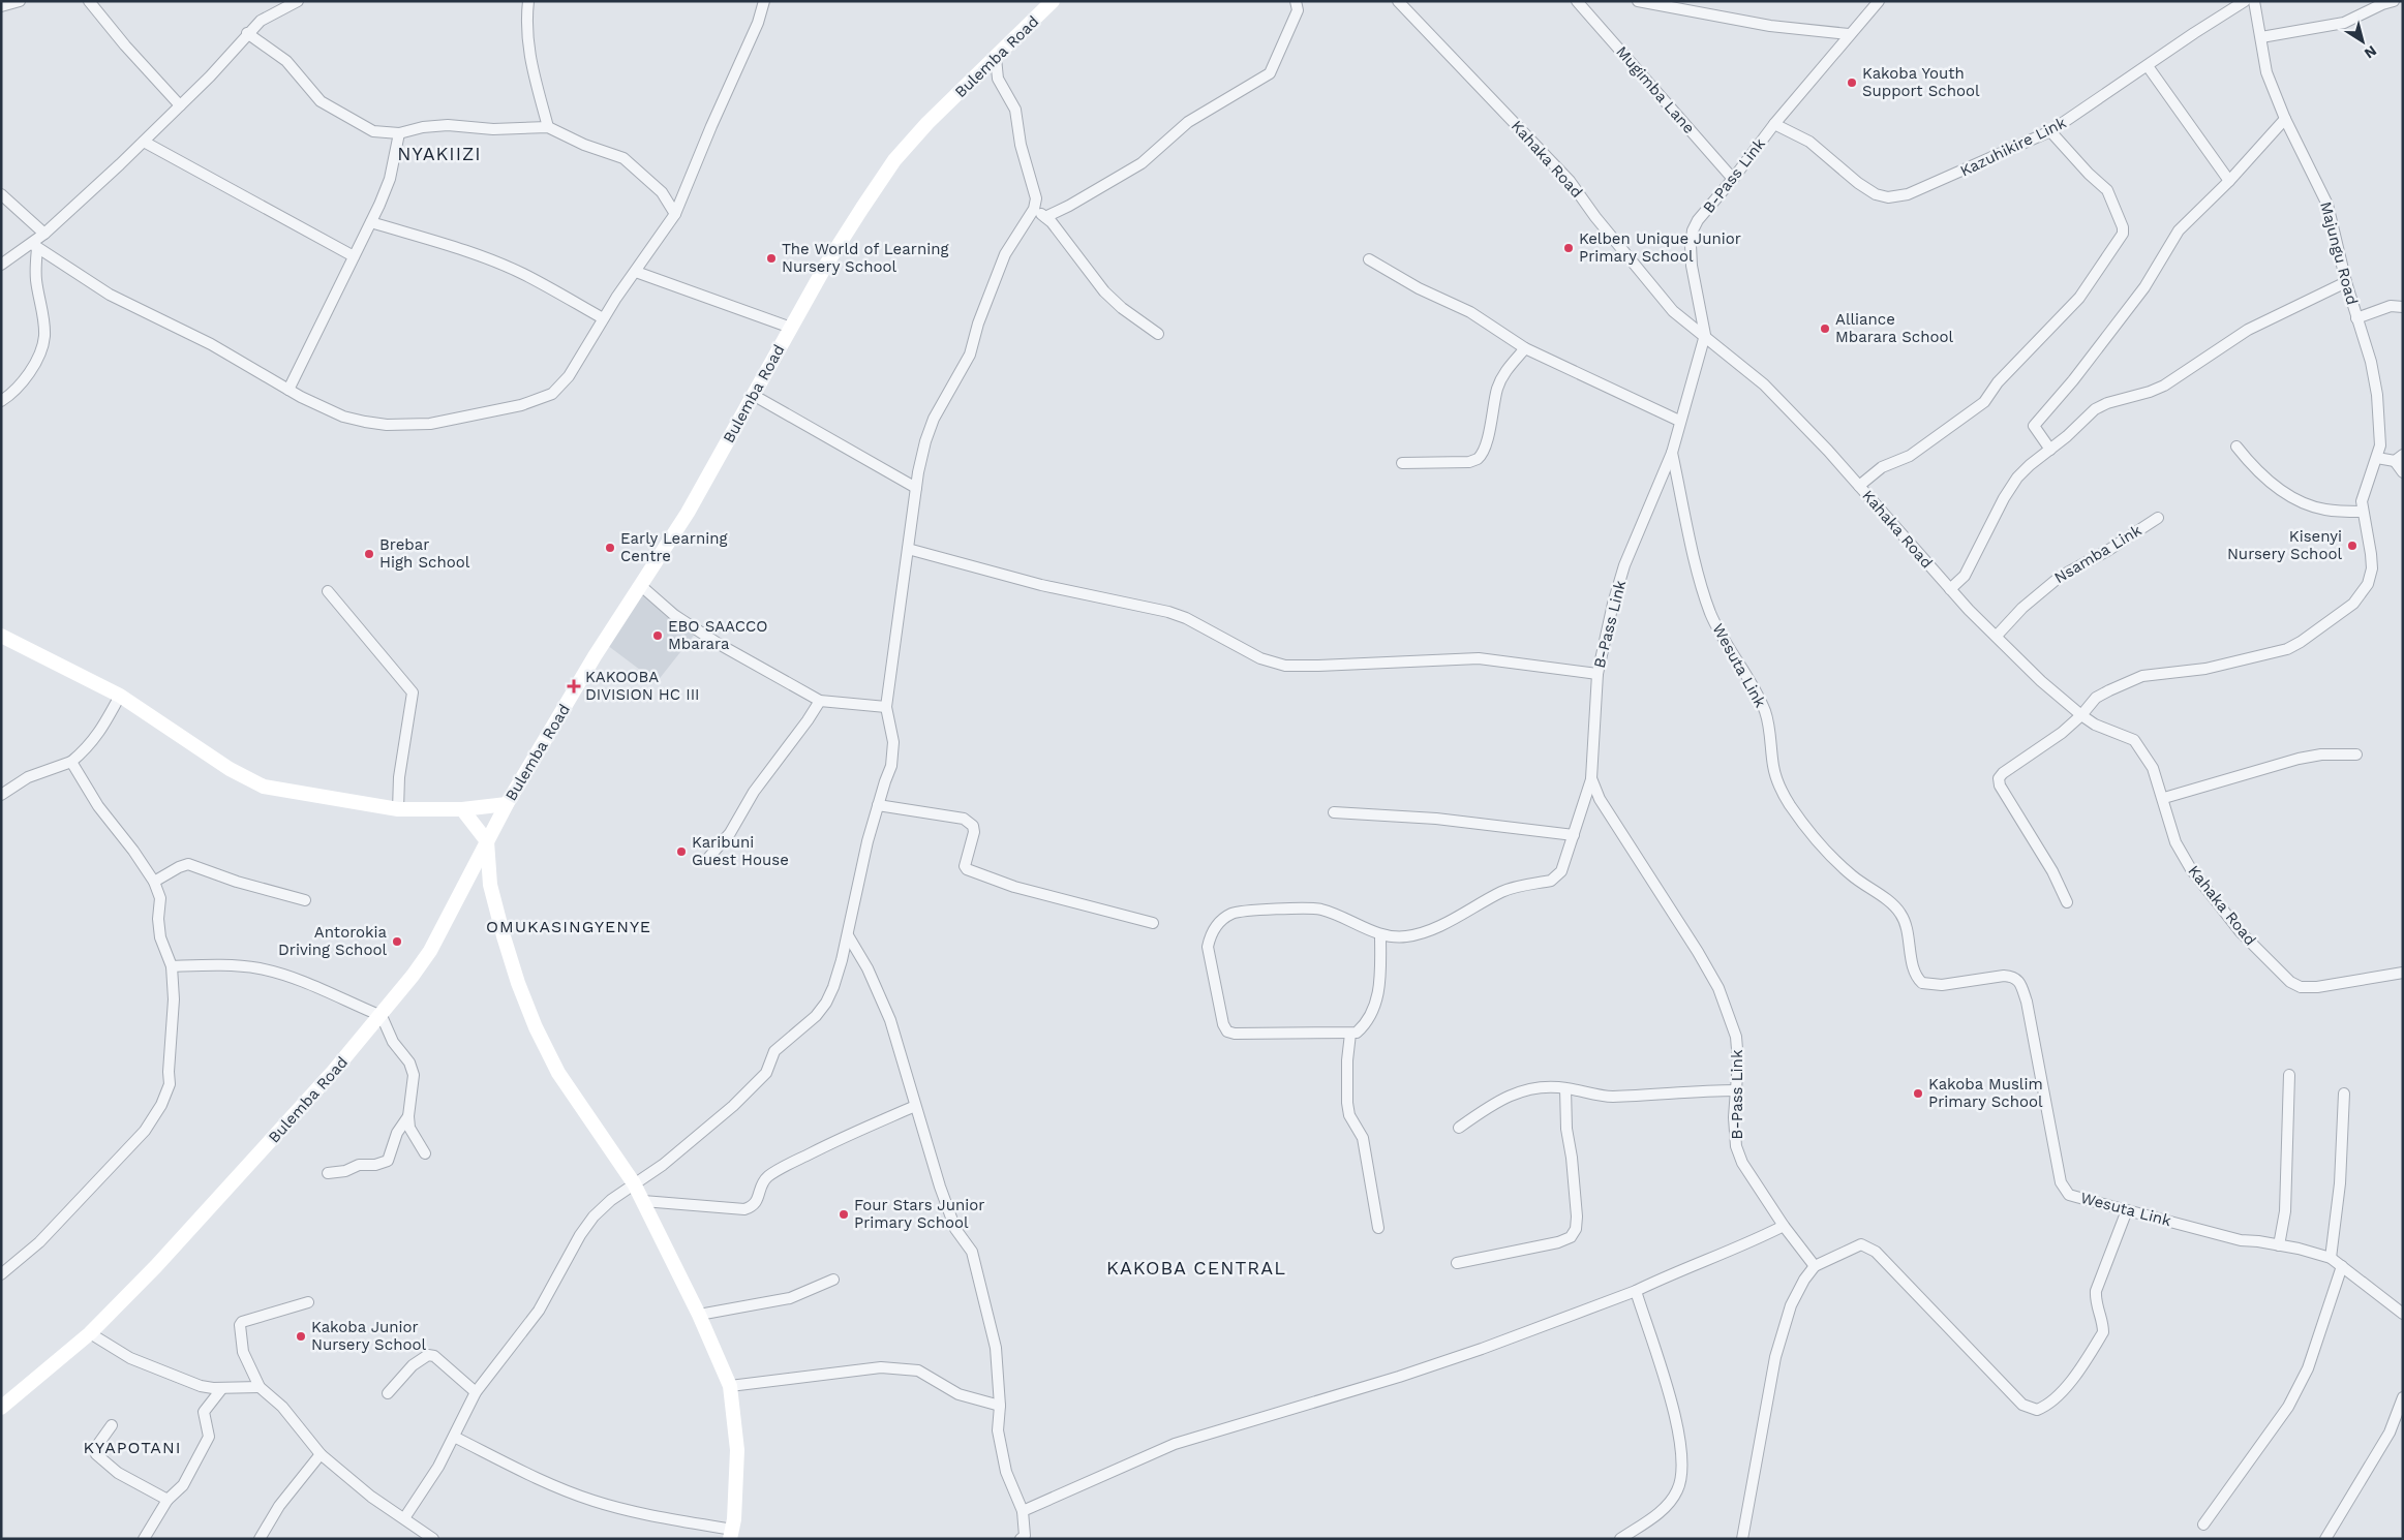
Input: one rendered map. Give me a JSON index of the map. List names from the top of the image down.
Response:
{
  "streets": {
    "main road": ["Bulemba Road"],
    "street": [
      "Mugimba Lane",
      "Kazuhikire Link",
      "Kahaka Road",
      "B-Pass Link",
      "Majungu Road",
      "Nsamba Link",
      "Wesuta Link"
    ]
  },
  "crossings": [
    ["Mugimba Lane", "B-Pass Link"],
    ["Kazuhikire Link", "B-Pass Link"],
    ["Kahaka Road", "B-Pass Link"],
    ["Kahaka Road", "Nsamba Link"],
    ["B-Pass Link", "Wesuta Link"]
  ],
  "districts": [
    "NYAKIIZI",
    "OMUKASINGYENYE",
    "KAKOBA CENTRAL",
    "KYAPOTANI"
  ],
  "places": {
    "other": [
      "Kakoba Youth Support School",
      "Kelben Unique Junior Primary School",
      "The World of Learning Nursery School",
      "Alliance Mbarara School",
      "Kisenyi Nursery School",
      "Early Learning Centre",
      "Brebar High School",
      "EBO SAACCO Mbarara",
      "Karibuni Guest House",
      "Antorokia Driving School",
      "Kakoba Muslim Primary School",
      "Four Stars Junior Primary School",
      "Kakoba Junior Nursery School"
    ],
    "health": ["KAKOOBA DIVISION HC III"]
  },
  "north": "bottom right"
}
